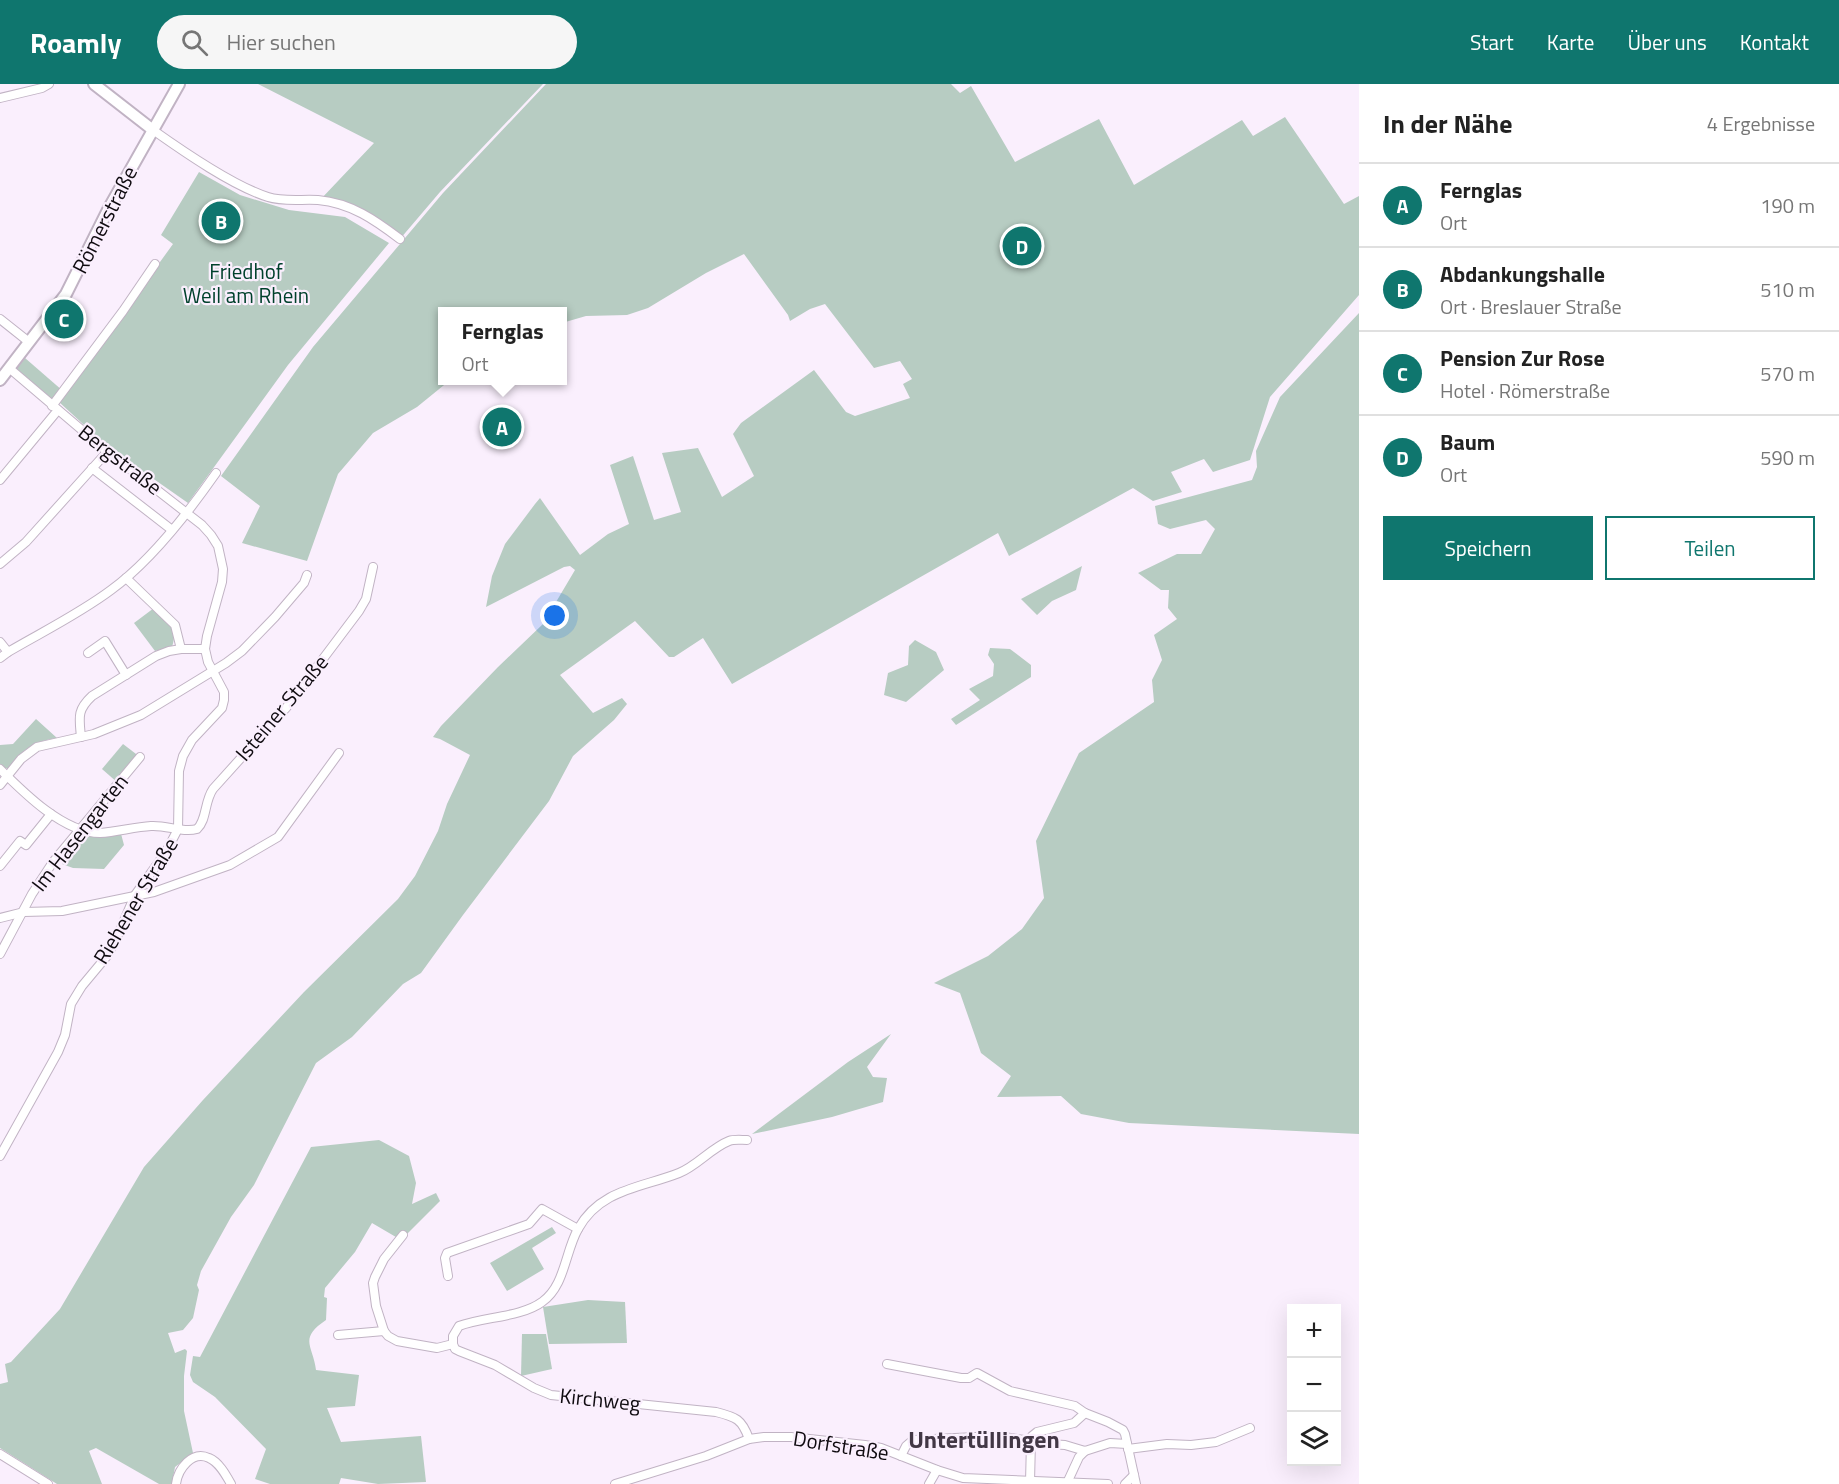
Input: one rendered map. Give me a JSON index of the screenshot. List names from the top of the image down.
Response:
{
  "streets": {
    "street": [
      "Römerstraße",
      "Bergstraße",
      "Isteiner Straße",
      "Im Hasengarten",
      "Riehener Straße",
      "Kirchweg",
      "Dorfstraße"
    ]
  },
  "crossings": [
    ["Römerstraße", "Bergstraße"],
    ["Bergstraße", "Riehener Straße"],
    ["Isteiner Straße", "Riehener Straße"],
    ["Kirchweg", "Dorfstraße"]
  ],
  "districts": ["Untertüllingen"],
  "parks": ["Friedhof Weil am Rhein"],
  "page": {
    "header": "Roamly",
    "search": "Hier suchen",
    "nav": [
      "Start",
      "Karte",
      "Über uns",
      "Kontakt"
    ],
    "heading": ["In der Nähe", "4 Ergebnisse"],
    "list": [
      {
        "mark": "A",
        "name": "Fernglas",
        "note": "Ort",
        "value": "190 m"
      },
      {
        "mark": "B",
        "name": "Abdankungshalle",
        "note": "Ort · Breslauer Straße",
        "value": "510 m"
      },
      {
        "mark": "C",
        "name": "Pension Zur Rose",
        "note": "Hotel · Römerstraße",
        "value": "570 m"
      },
      {
        "mark": "D",
        "name": "Baum",
        "note": "Ort",
        "value": "590 m"
      }
    ],
    "pins": [
      "B",
      "D",
      "C",
      "A"
    ],
    "popup": ["Fernglas", "Ort"],
    "buttons": ["Speichern", "Teilen"],
    "map_buttons": ["+", "−"]
  }
}
